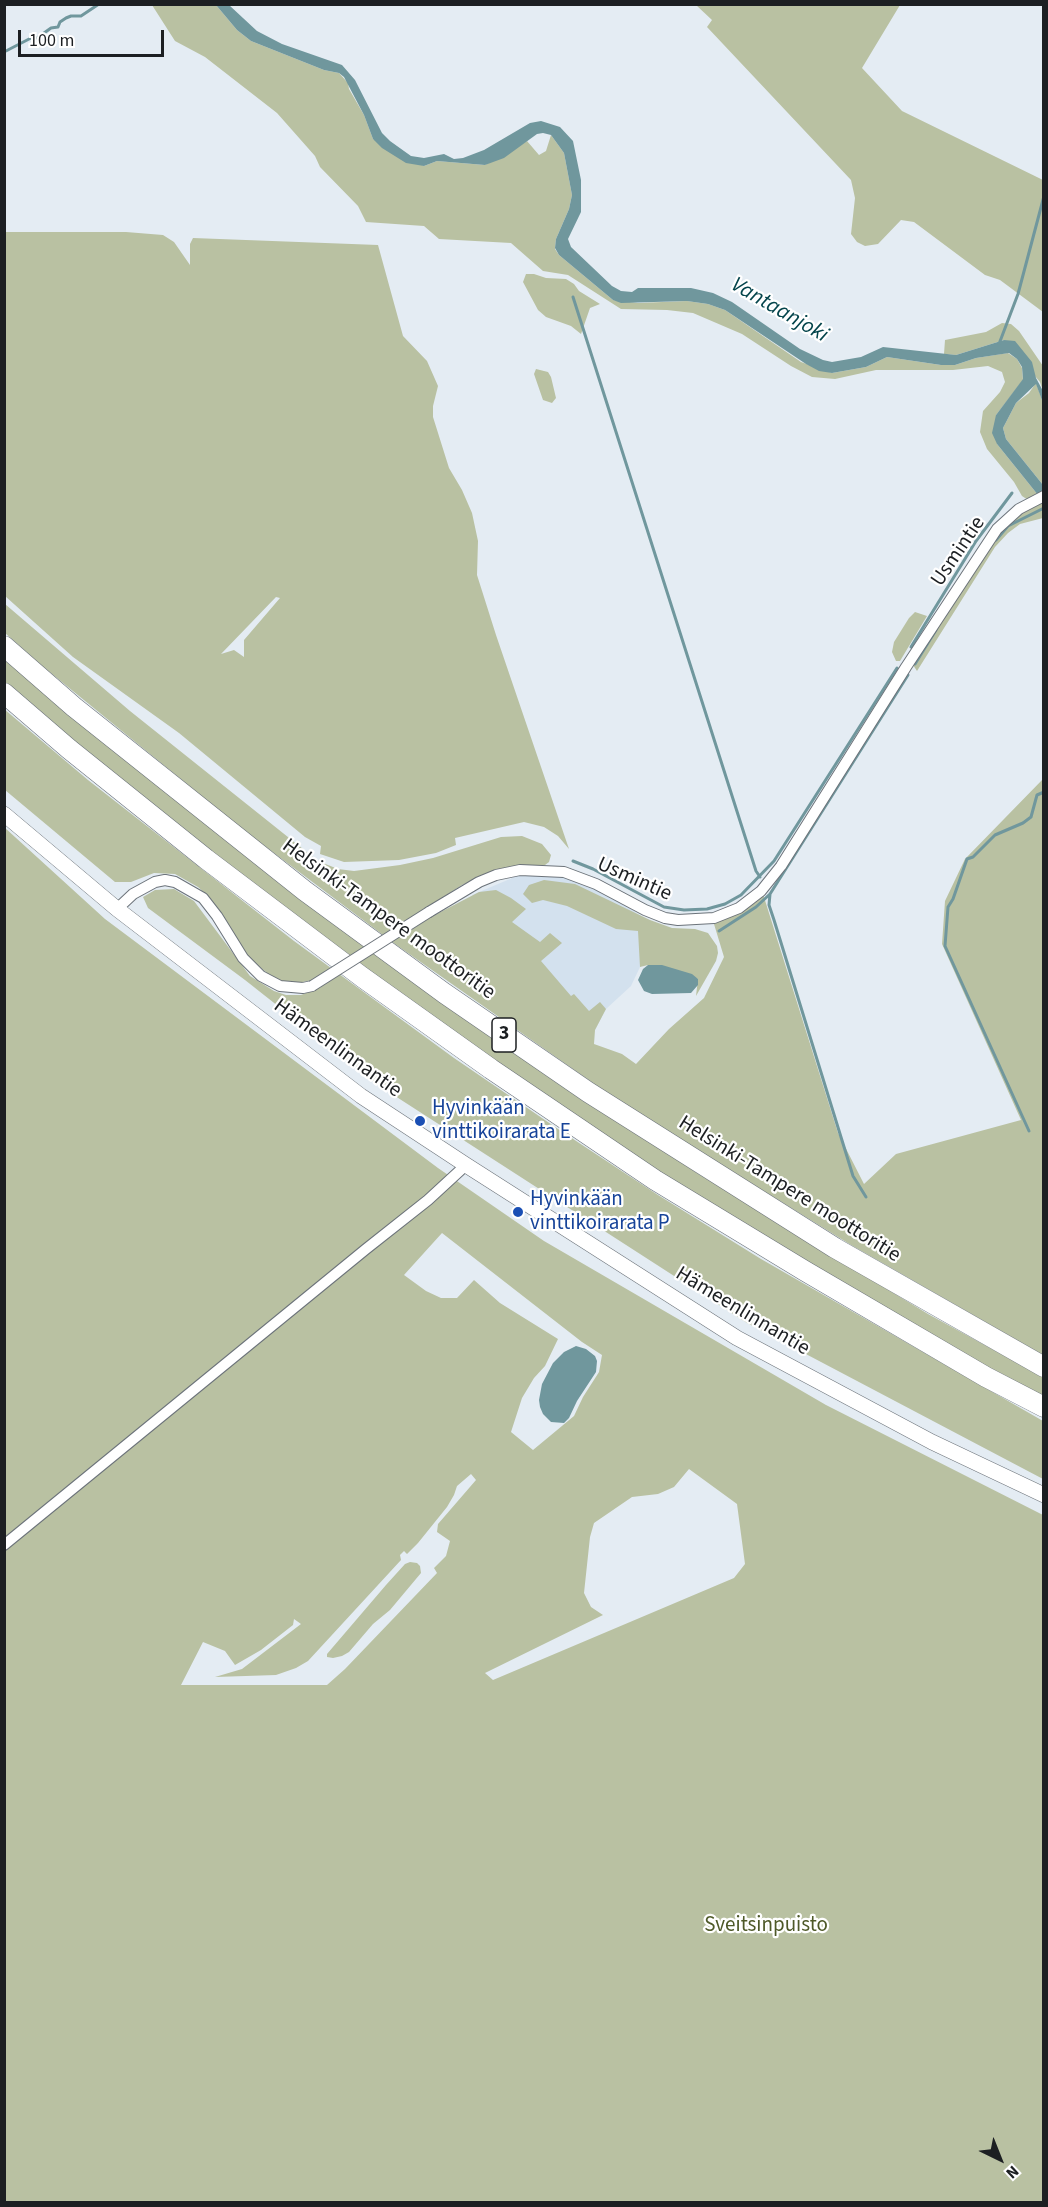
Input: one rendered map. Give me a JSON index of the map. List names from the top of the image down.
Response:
{
  "streets": {
    "highway": ["Helsinki-Tampere moottoritie", "3"],
    "main road": ["Hämeenlinnantie"],
    "street": ["Usmintie"]
  },
  "crossings": [
    ["Usmintie", "Hämeenlinnantie"]
  ],
  "water": ["Vantaanjoki"],
  "parks": ["Sveitsinpuisto"],
  "places": ["Hyvinkään vinttikoirarata E", "Hyvinkään vinttikoirarata P"],
  "scale_bar": "100 m",
  "north": "bottom right"
}
